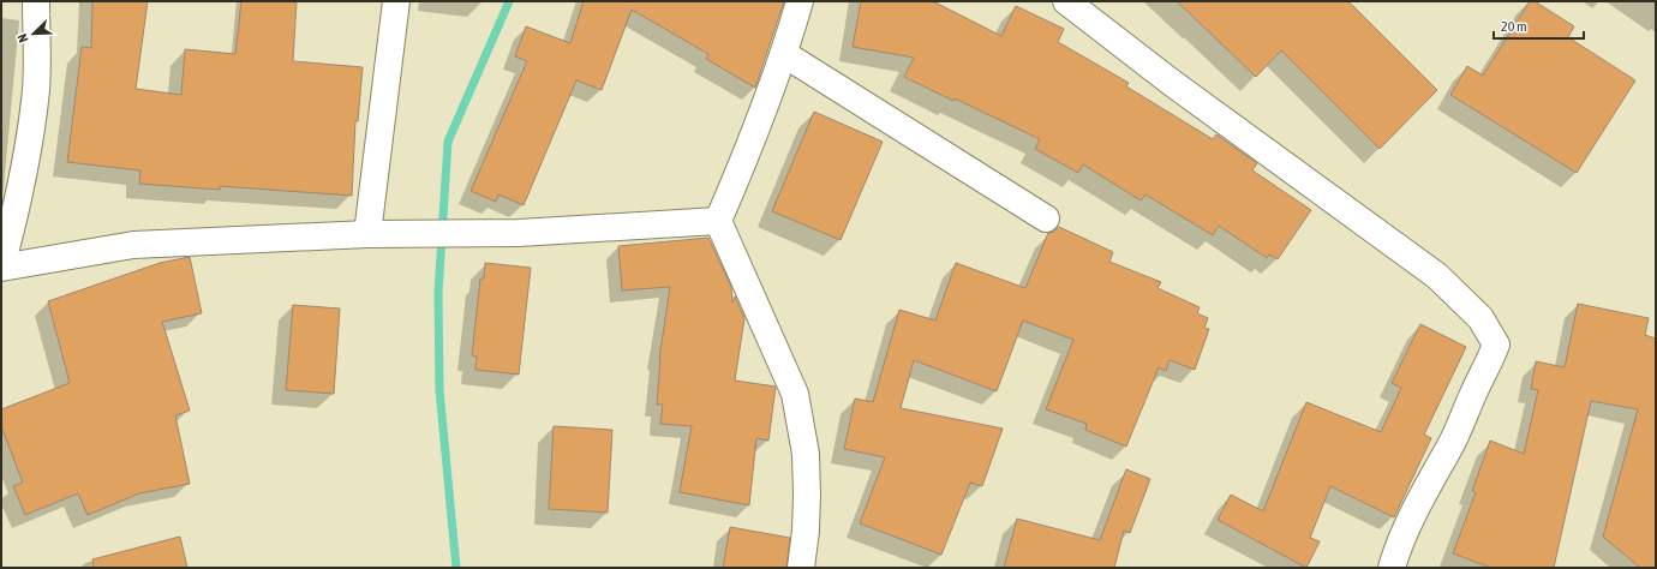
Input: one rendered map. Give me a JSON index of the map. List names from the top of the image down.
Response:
{
  "scale_bar": "20 m",
  "north": "bottom left"
}
